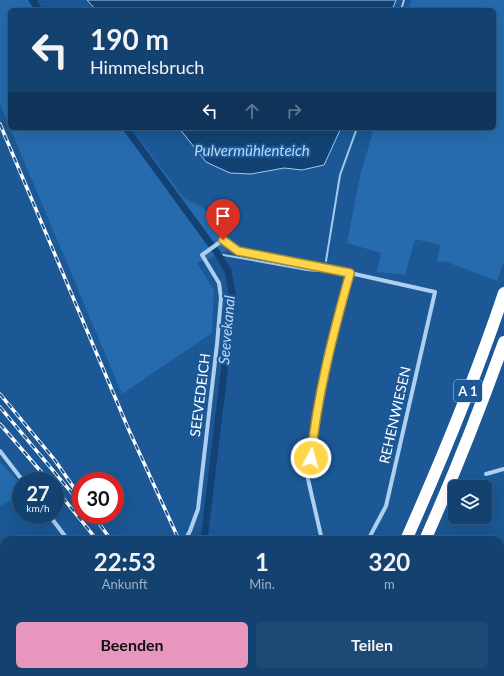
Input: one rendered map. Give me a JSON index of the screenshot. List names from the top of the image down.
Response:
{
  "streets": {
    "highway": ["A 1"],
    "street": ["SEEVEDEICH", "REHENWIESEN"]
  },
  "crossings": [
    ["SEEVEDEICH", "REHENWIESEN"]
  ],
  "water": ["Pulvermühlenteich", "Seevekanal"],
  "page": {
    "turn": ["190 m", "Himmelsbruch"],
    "speed": "27 km/h",
    "limit": "30",
    "eta": [
      "22:53",
      "Ankunft",
      "1",
      "Min.",
      "320",
      "m"
    ],
    "buttons": ["Beenden", "Teilen"]
  }
}
